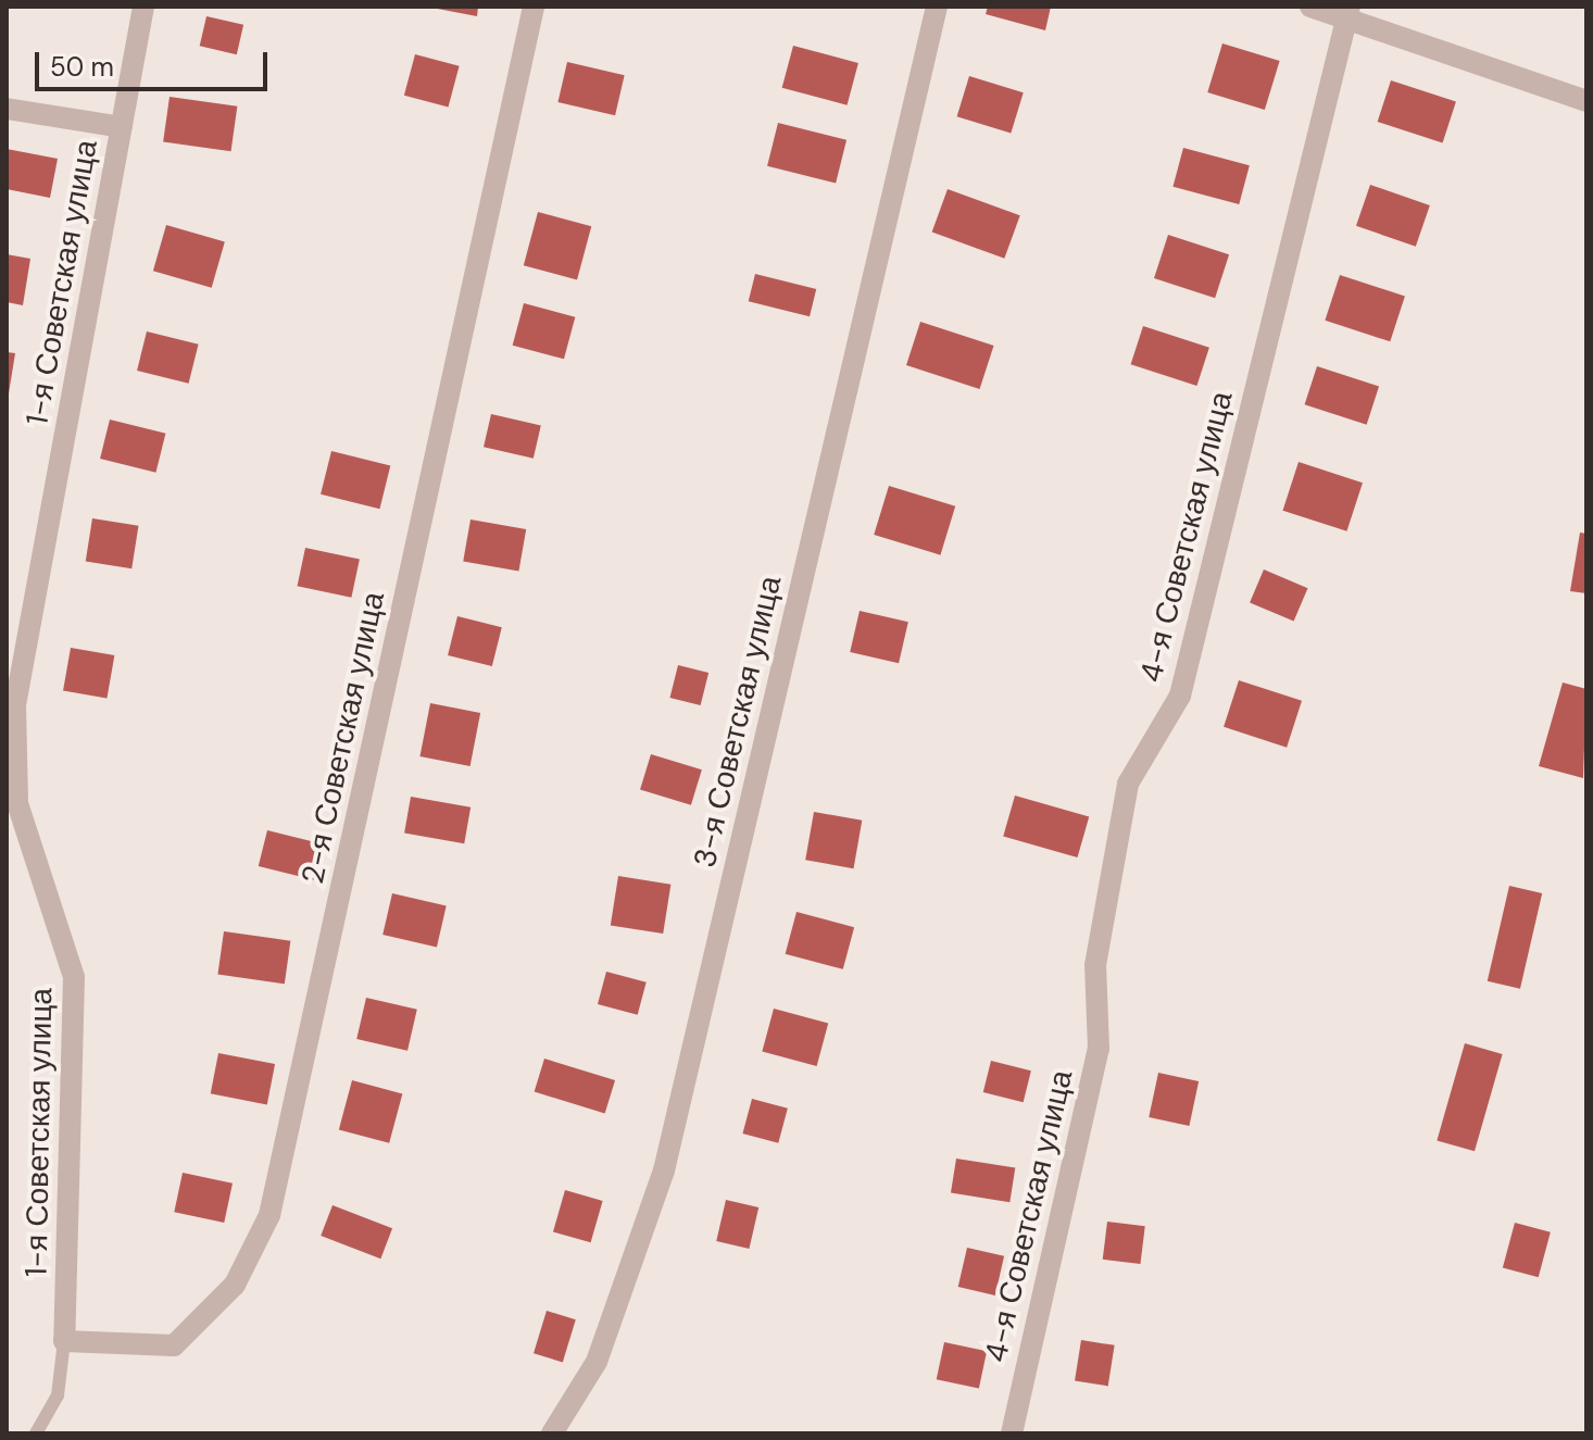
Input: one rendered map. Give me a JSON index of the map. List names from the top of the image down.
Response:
{
  "streets": {
    "street": [
      "1-я Советская улица",
      "4-я Советская улица",
      "3-я Советская улица",
      "2-я Советская улица"
    ]
  },
  "crossings": [
    ["1-я Советская улица", "2-я Советская улица"]
  ],
  "scale_bar": "50 m"
}
